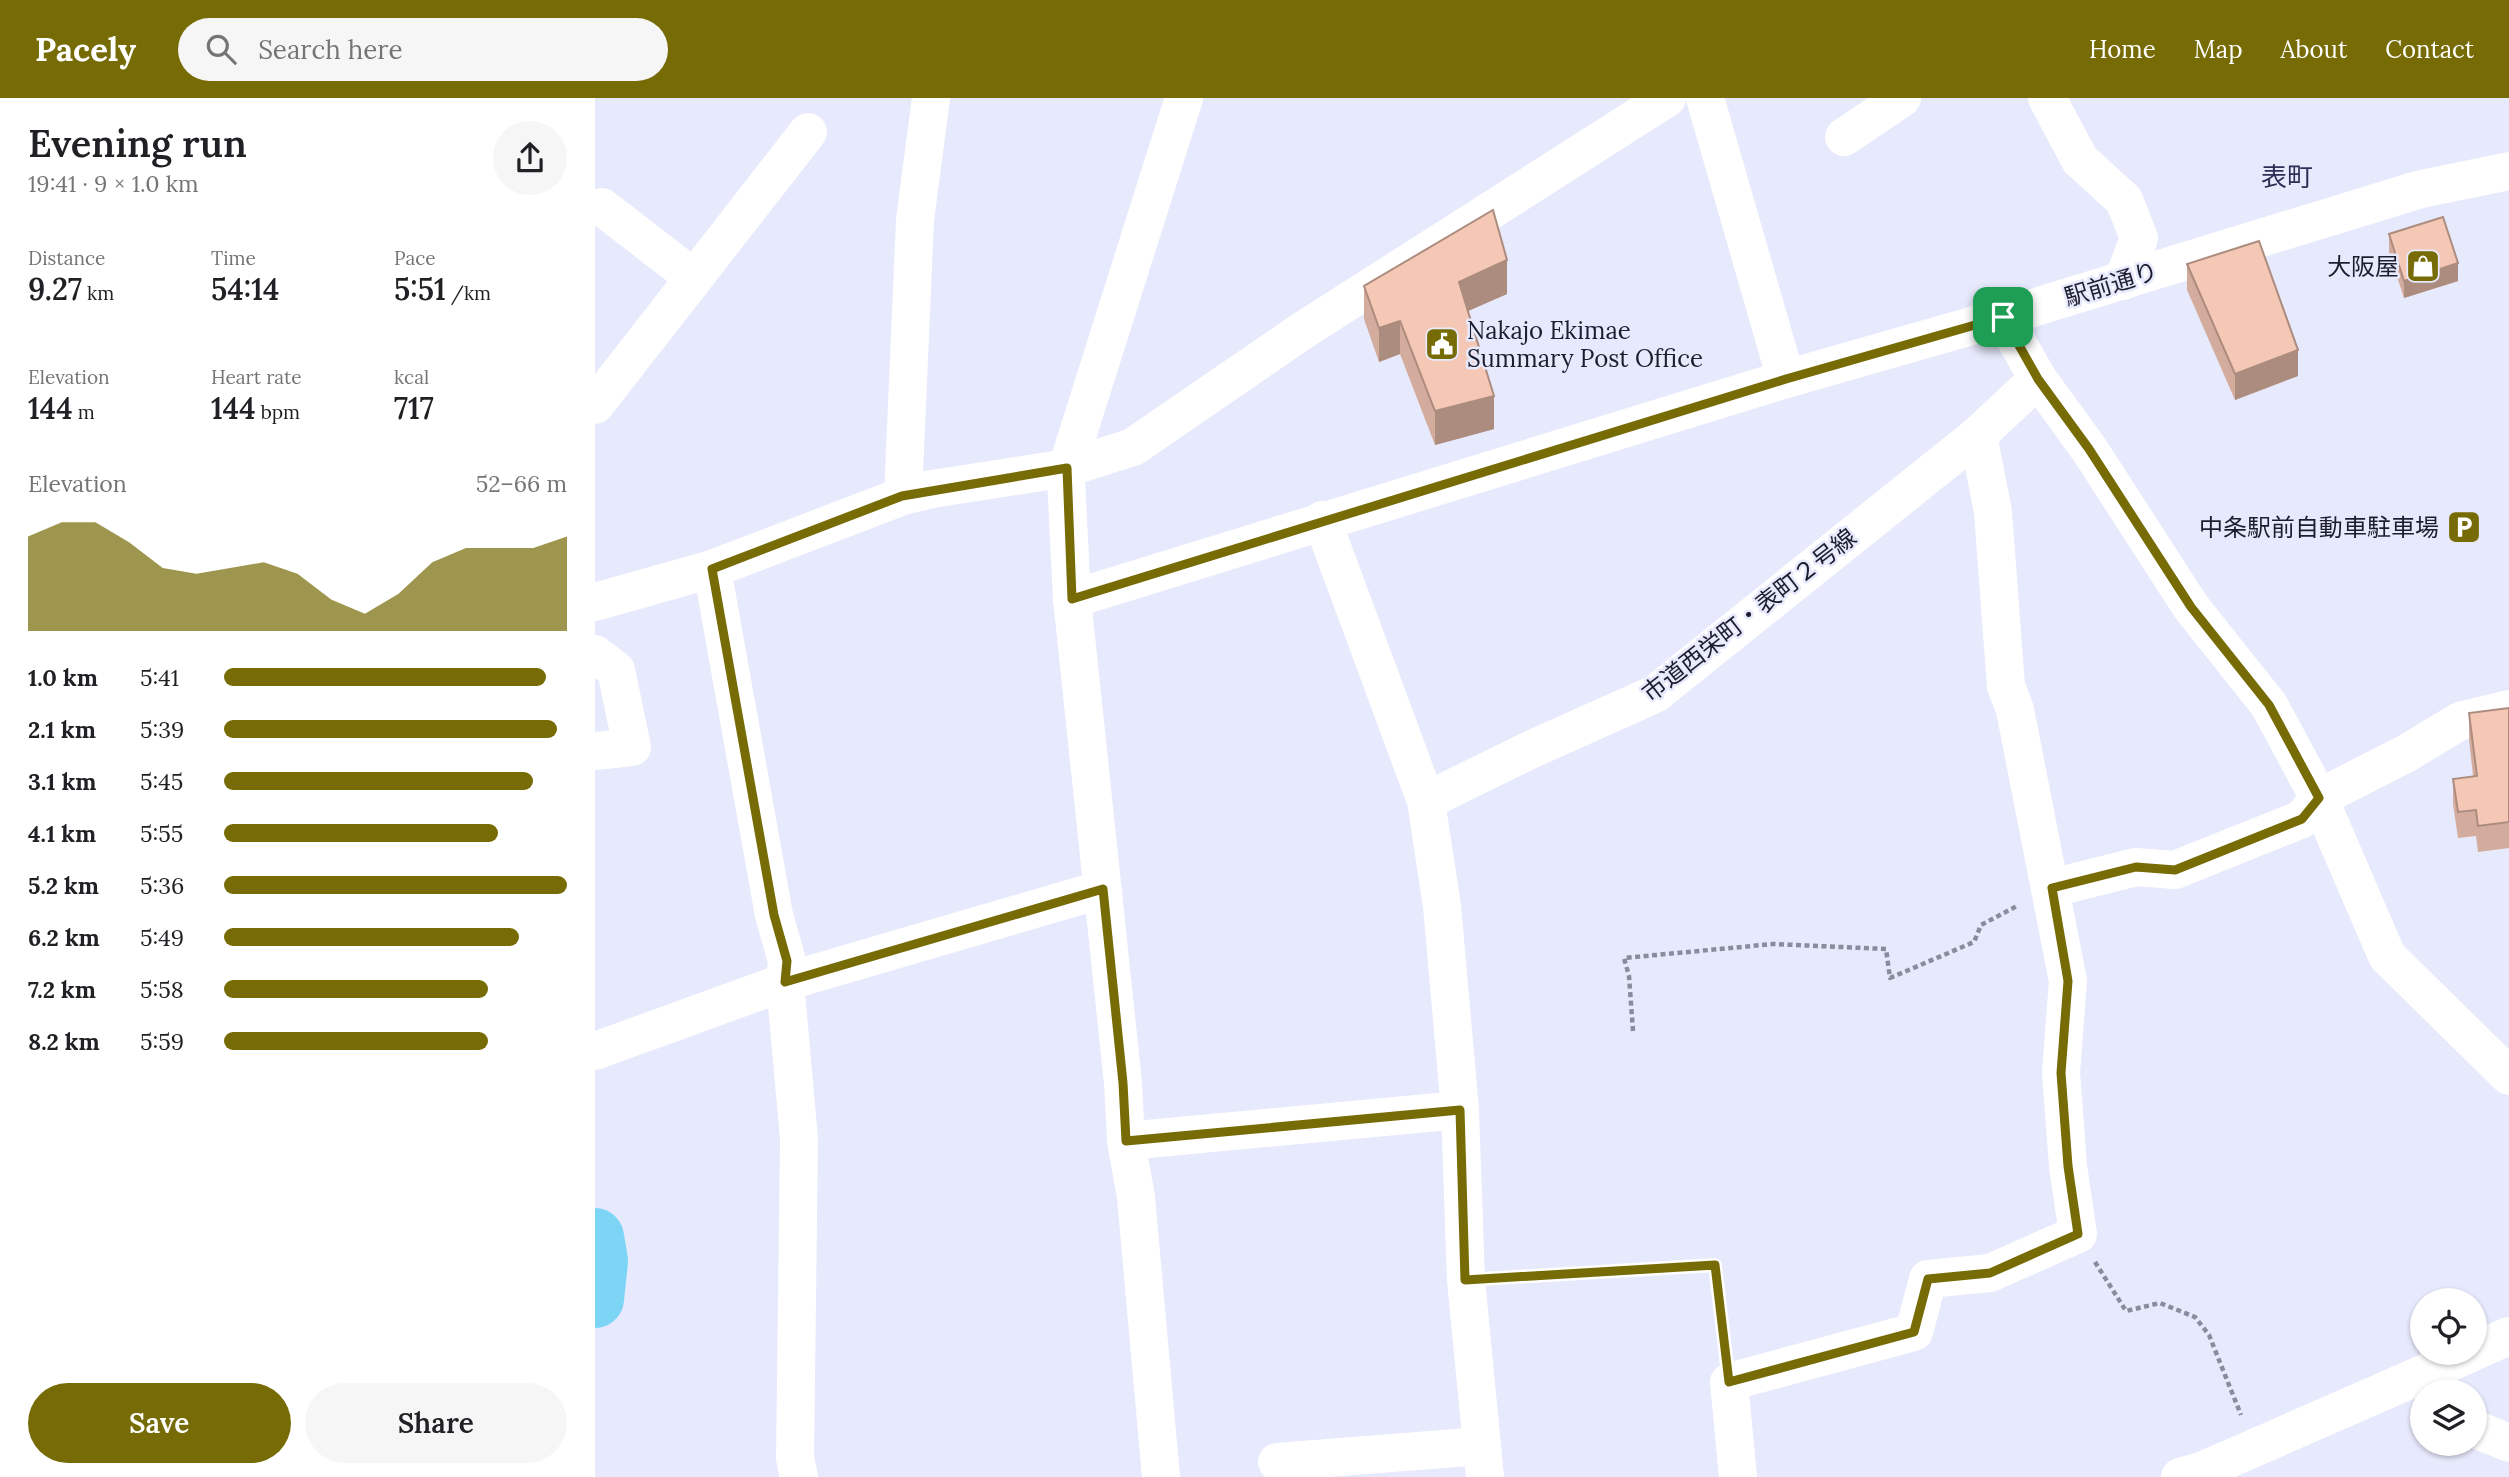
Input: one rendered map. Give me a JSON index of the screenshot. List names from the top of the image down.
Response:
{
  "streets": {
    "street": ["駅前通り", "市道西栄町・表町２号線"]
  },
  "districts": ["表町"],
  "places": {
    "shop": ["大阪屋"],
    "public building": ["Nakajo Ekimae Summary Post Office"],
    "parking": ["中条駅前自動車駐車場"]
  },
  "page": {
    "header": "Pacely",
    "search": "Search here",
    "nav": [
      "Home",
      "Map",
      "About",
      "Contact"
    ],
    "heading": ["Evening run", "19:41 · 9 × 1.0 km"],
    "stats": [
      ["Distance", "9.27 km"],
      ["Time", "54:14"],
      ["Pace", "5:51 /km"],
      ["Elevation", "144 m"],
      ["Heart rate", "144 bpm"],
      ["kcal", "717"]
    ],
    "chart": ["Elevation", "52–66 m"],
    "list": [
      {
        "name": "1.0 km",
        "note": "5:41"
      },
      {
        "name": "2.1 km",
        "note": "5:39"
      },
      {
        "name": "3.1 km",
        "note": "5:45"
      },
      {
        "name": "4.1 km",
        "note": "5:55"
      },
      {
        "name": "5.2 km",
        "note": "5:36"
      },
      {
        "name": "6.2 km",
        "note": "5:49"
      },
      {
        "name": "7.2 km",
        "note": "5:58"
      },
      {
        "name": "8.2 km",
        "note": "5:59"
      }
    ],
    "buttons": ["Save", "Share"]
  }
}
